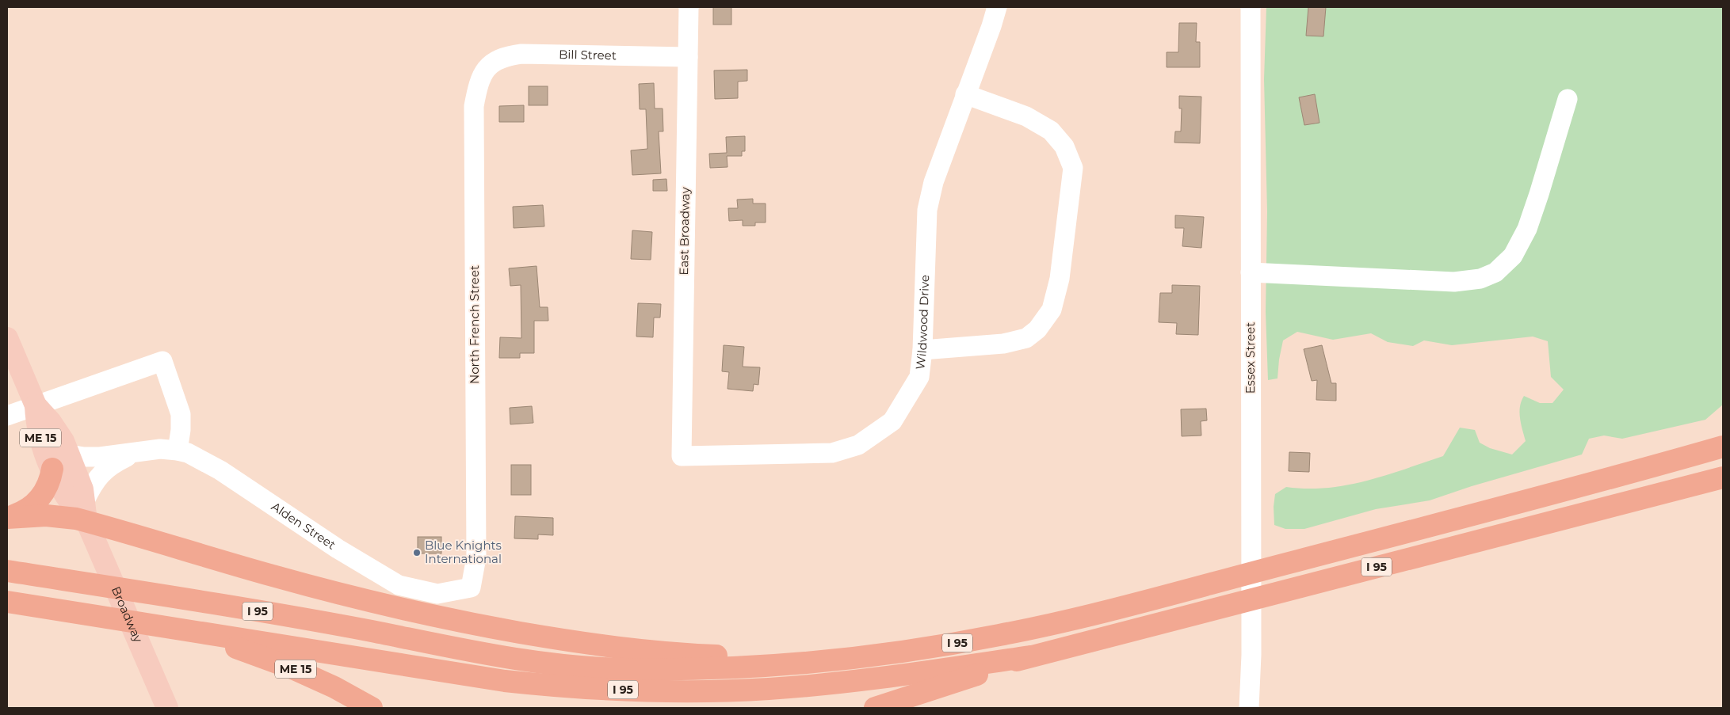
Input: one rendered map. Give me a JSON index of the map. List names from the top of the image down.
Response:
{
  "streets": {
    "highway": ["ME 15", "I 95"],
    "main road": ["Broadway"],
    "street": [
      "Bill Street",
      "East Broadway",
      "Wildwood Drive",
      "North French Street",
      "Essex Street",
      "Alden Street"
    ]
  },
  "crossings": [
    ["Bill Street", "East Broadway"],
    ["Bill Street", "North French Street"],
    ["East Broadway", "Wildwood Drive"],
    ["North French Street", "Alden Street"],
    ["ME 15", "I 95"],
    ["Alden Street", "Broadway"]
  ],
  "places": ["Blue Knights International"]
}
